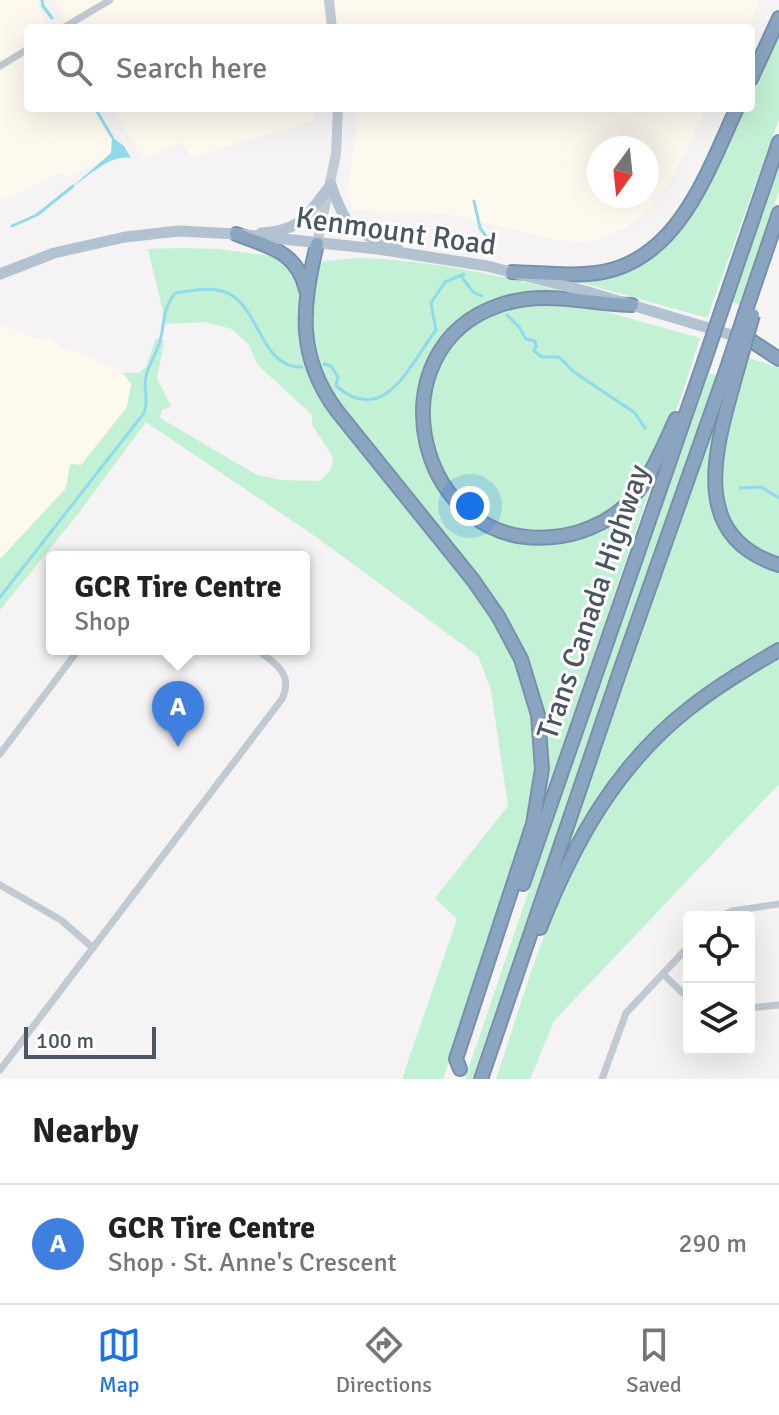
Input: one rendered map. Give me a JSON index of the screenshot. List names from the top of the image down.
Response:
{
  "streets": {
    "highway": ["Trans Canada Highway"],
    "main road": ["Kenmount Road"]
  },
  "scale_bar": "100 m",
  "north": "bottom",
  "page": {
    "search": "Search here",
    "popup": ["GCR Tire Centre", "Shop"],
    "pins": "A",
    "scale": "100 m",
    "heading": "Nearby",
    "list": [
      {
        "mark": "A",
        "name": "GCR Tire Centre",
        "note": "Shop · St. Anne's Crescent",
        "value": "290 m"
      }
    ],
    "nav": ["Map", "Directions", "Saved"]
  }
}
